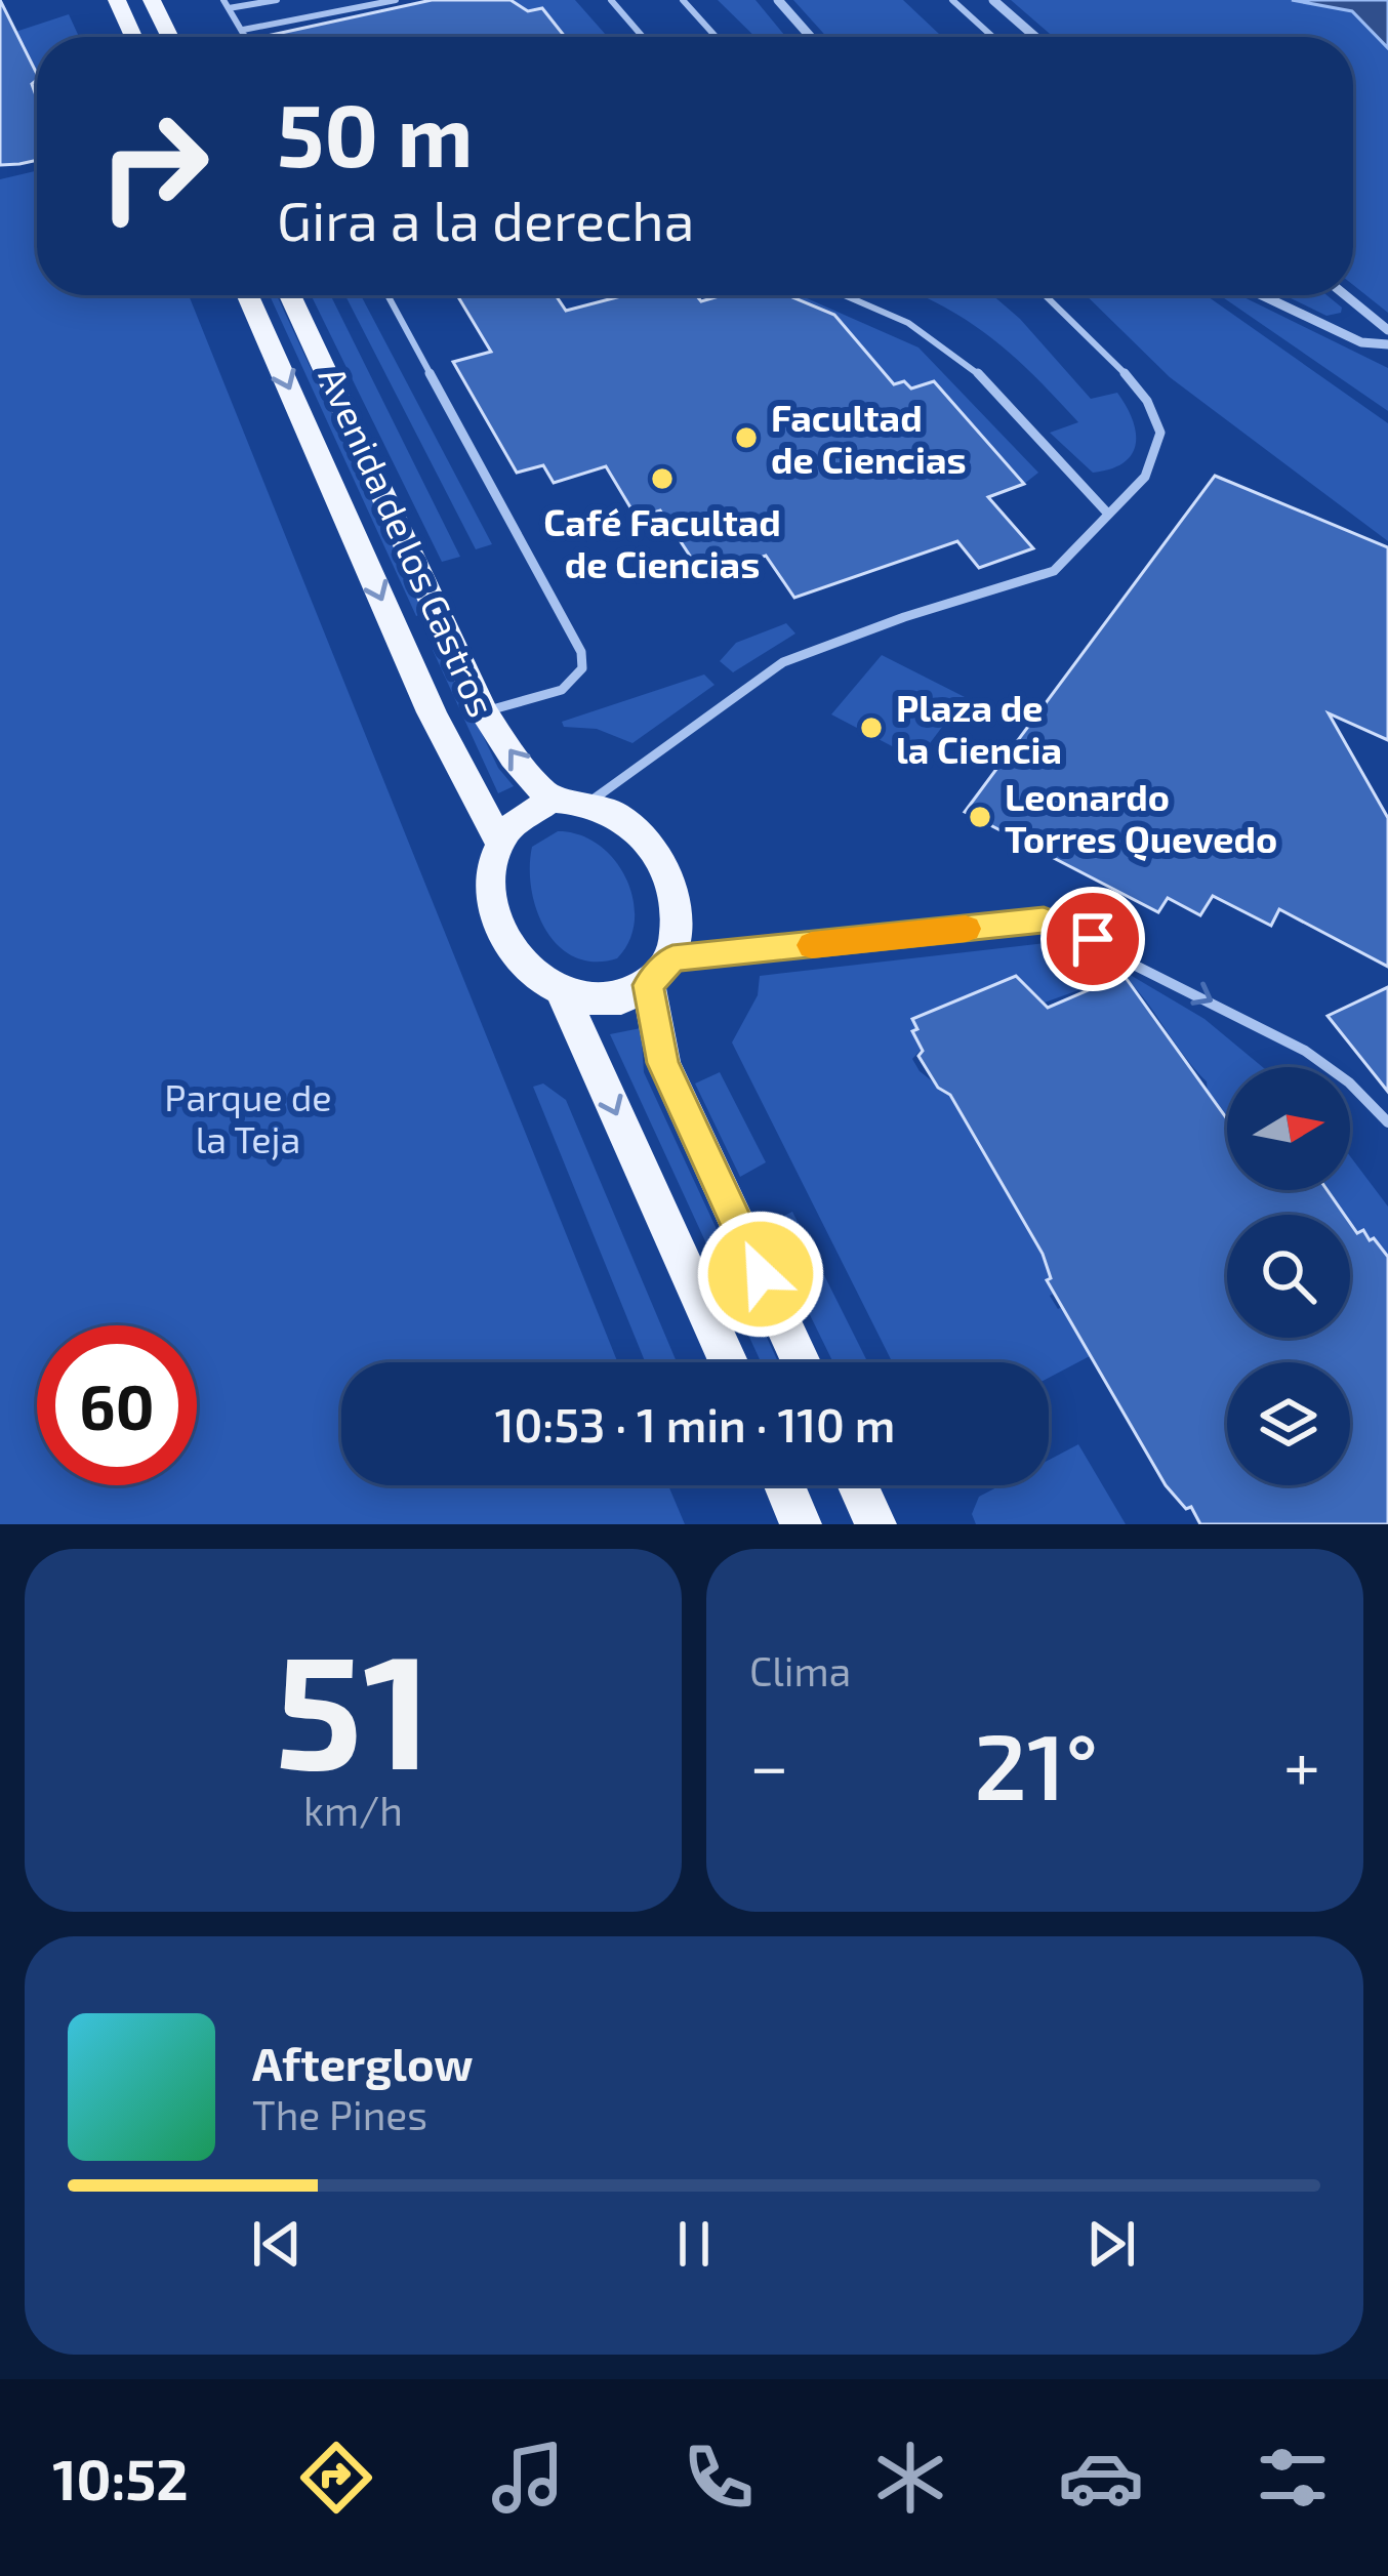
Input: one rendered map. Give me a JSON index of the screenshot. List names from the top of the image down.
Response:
{
  "streets": {
    "main road": ["Avenida de los Castros"]
  },
  "parks": ["Parque de la Teja"],
  "places": [
    "Facultad de Ciencias",
    "Café Facultad de Ciencias",
    "Plaza de la Ciencia",
    "Leonardo Torres Quevedo"
  ],
  "north": "right",
  "page": {
    "turn": ["50 m", "Gira a la derecha"],
    "limit": "60",
    "trip": "10:53 · 1 min · 110 m",
    "tile": [
      ["51", "km/h"],
      "Clima"
    ],
    "heat": ["−", "21°", "+"],
    "song": ["Afterglow", "The Pines"],
    "tabs": "10:52"
  }
}
